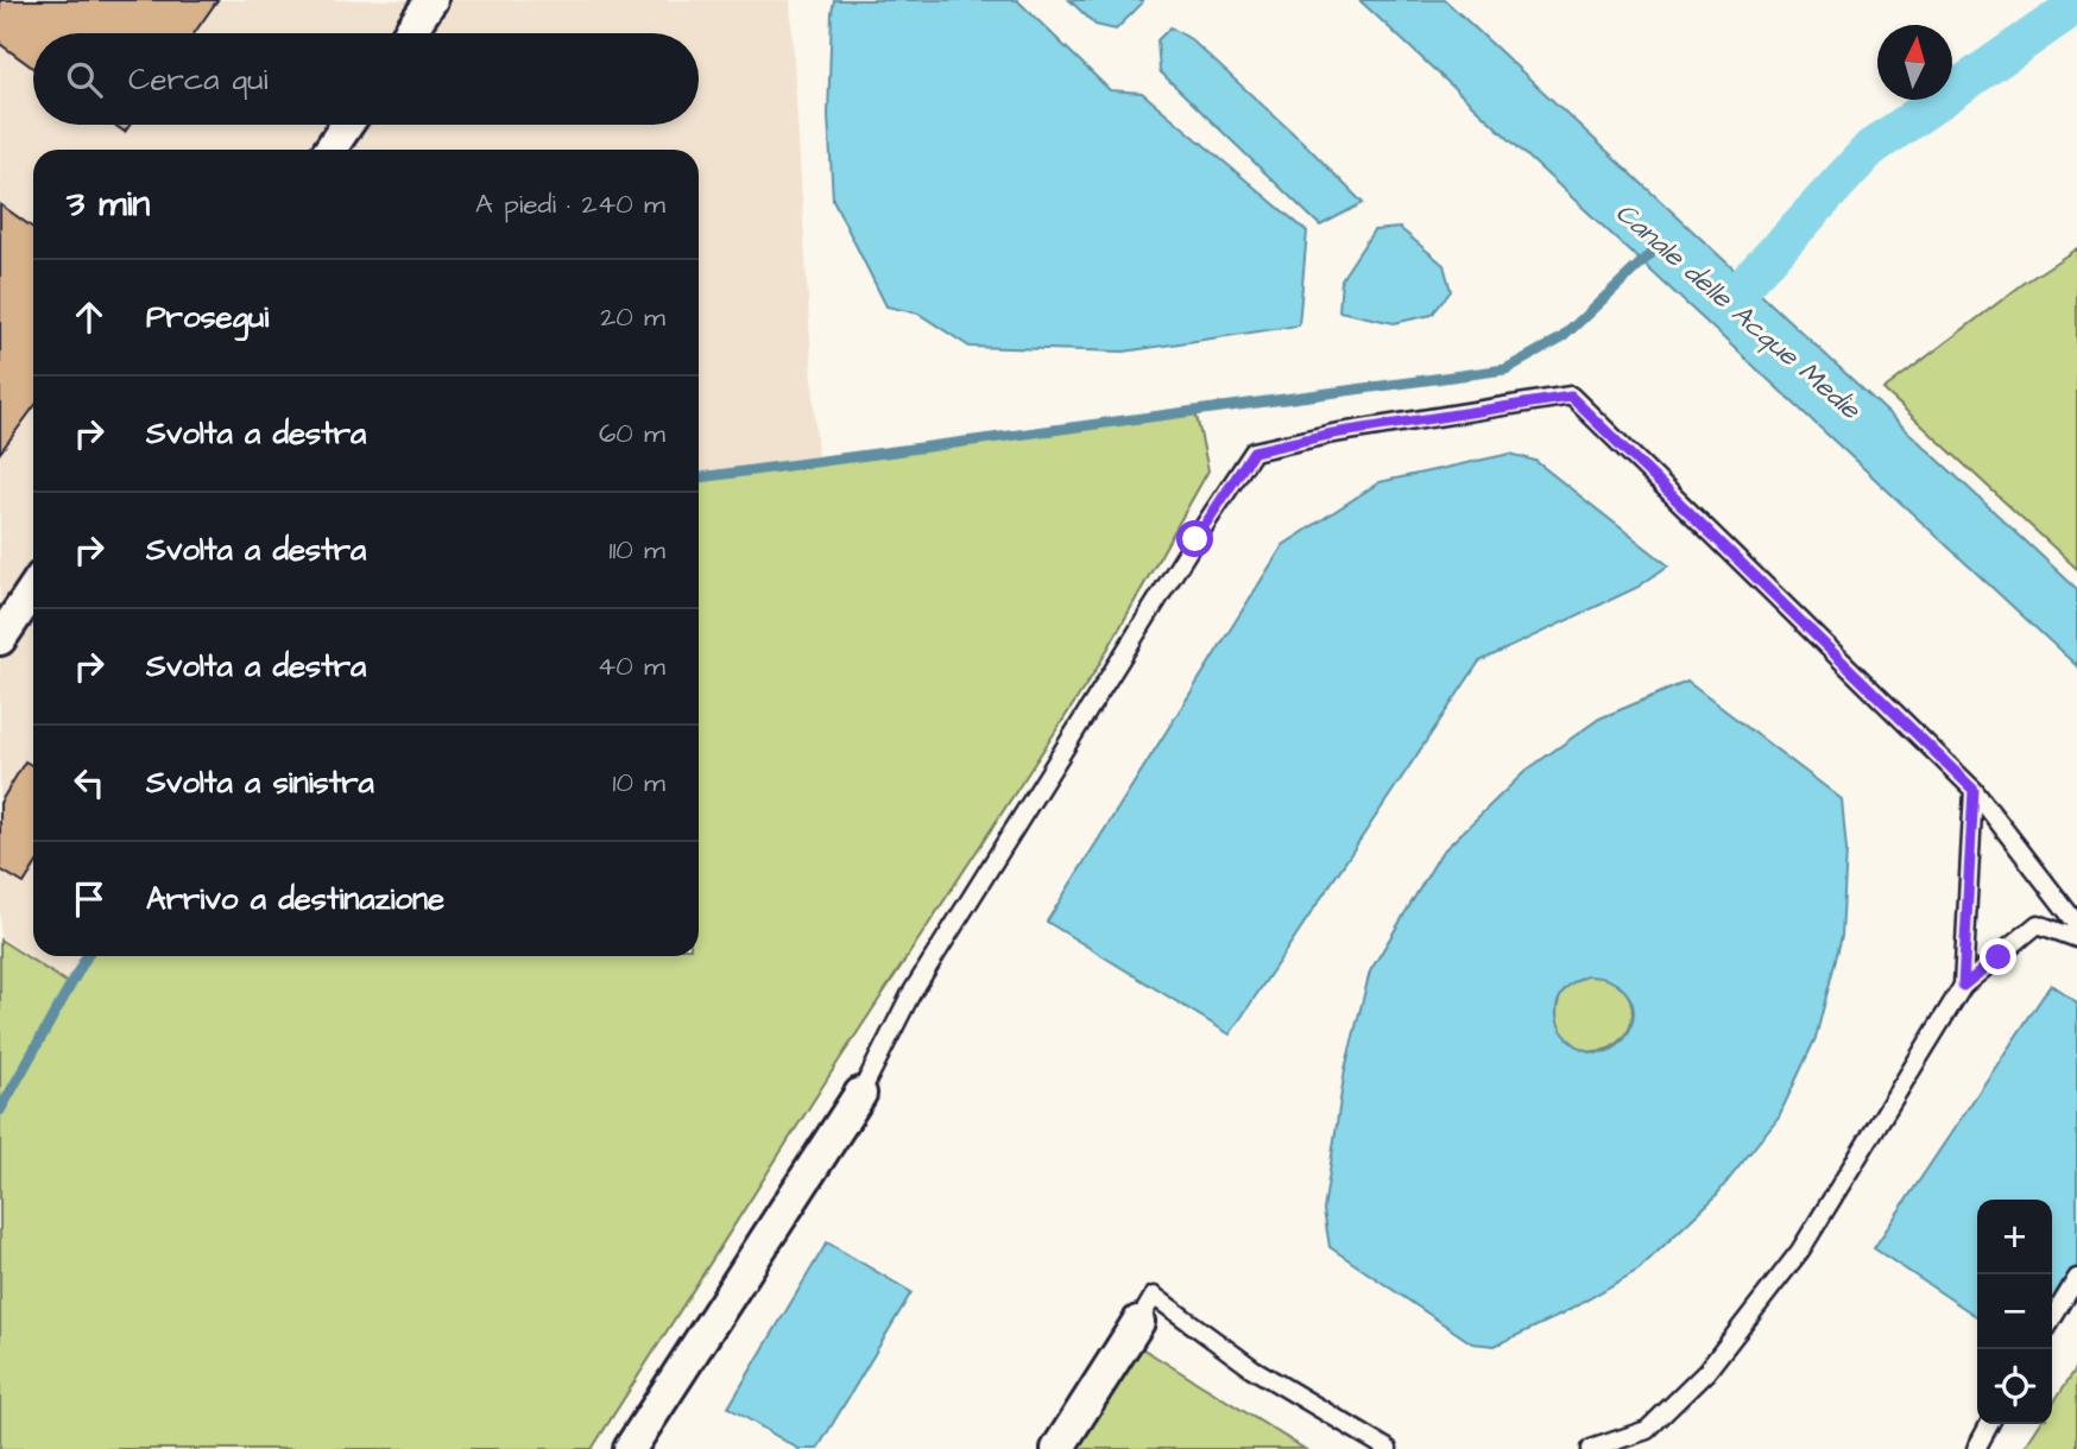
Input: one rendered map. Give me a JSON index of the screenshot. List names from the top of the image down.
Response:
{
  "water": ["Canale delle Acque Medie"],
  "north": "top",
  "page": {
    "search": "Cerca qui",
    "heading": ["3 min", "A piedi · 240 m"],
    "list": [
      ["Prosegui", "20 m"],
      ["Svolta a destra", "60 m"],
      ["Svolta a destra", "110 m"],
      ["Svolta a destra", "40 m"],
      ["Svolta a sinistra", "10 m"],
      "Arrivo a destinazione"
    ],
    "map_buttons": ["+", "−"]
  }
}
